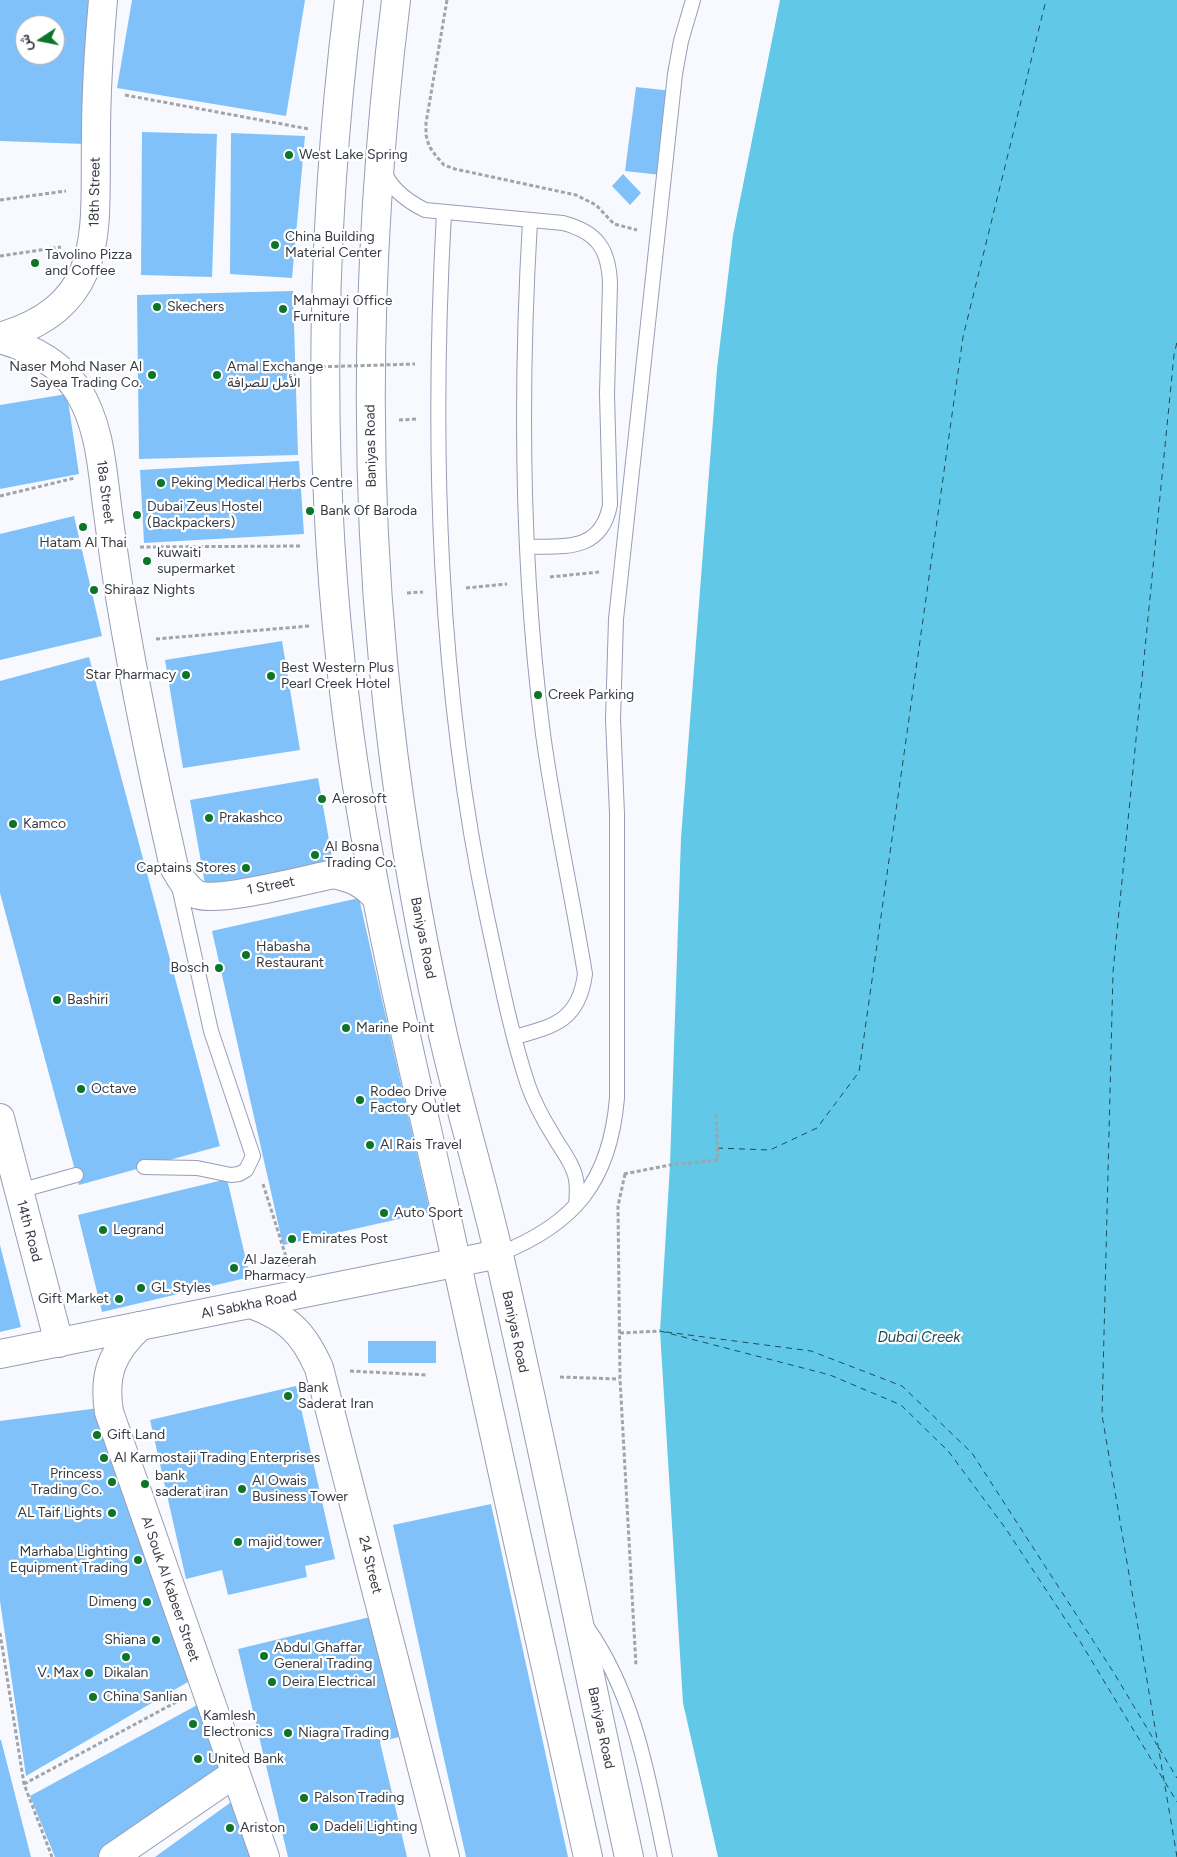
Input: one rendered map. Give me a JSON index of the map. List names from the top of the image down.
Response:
{
  "streets": {
    "main road": [
      "18th Street",
      "Baniyas Road",
      "18a Street",
      "1 Street",
      "14th Road",
      "Al Sabkha Road",
      "24 Street",
      "Al Souk Al Kabeer Street"
    ]
  },
  "crossings": [
    ["18th Street", "18a Street"],
    ["Baniyas Road", "Al Sabkha Road"],
    ["18a Street", "1 Street"],
    ["14th Road", "Al Sabkha Road"],
    ["Al Sabkha Road", "24 Street"],
    ["Al Sabkha Road", "Al Souk Al Kabeer Street"]
  ],
  "water": ["Dubai Creek"],
  "places": [
    "West Lake Spring",
    "China Building Material Center",
    "Tavolino Pizza and Coffee",
    "Skechers",
    "Mahmayi Office Furniture",
    "Naser Mohd Naser Al Sayea Trading Co.",
    "Amal Exchange الأمل للصرافة",
    "Peking Medical Herbs Centre",
    "Bank Of Baroda",
    "Dubai Zeus Hostel (Backpackers)",
    "Hatam Al Thai",
    "kuwaiti supermarket",
    "Shiraaz Nights",
    "Star Pharmacy",
    "Best Western Plus Pearl Creek Hotel",
    "Creek Parking",
    "Aerosoft",
    "Prakashco",
    "Kamco",
    "Al Bosna Trading Co.",
    "Captains Stores",
    "Habasha Restaurant",
    "Bosch",
    "Bashiri",
    "Marine Point",
    "Octave",
    "Rodeo Drive Factory Outlet",
    "Al Rais Travel",
    "Auto Sport",
    "Legrand",
    "Emirates Post",
    "Al Jazeerah Pharmacy",
    "GL Styles",
    "Gift Market",
    "Bank Saderat Iran",
    "Gift Land",
    "Al Karmostaji Trading Enterprises",
    "Princess Trading Co.",
    "bank saderat iran",
    "Al Owais Business Tower",
    "AL Taif Lights",
    "majid tower",
    "Marhaba Lighting Equipment Trading",
    "Dimeng",
    "Shiana",
    "Abdul Ghaffar General Trading",
    "Dikalan",
    "V. Max",
    "Deira Electrical",
    "China Sanlian",
    "Kamlesh Electronics",
    "Niagra Trading",
    "United Bank",
    "Palson Trading",
    "Dadeli Lighting",
    "Ariston"
  ],
  "north": "left"
}
